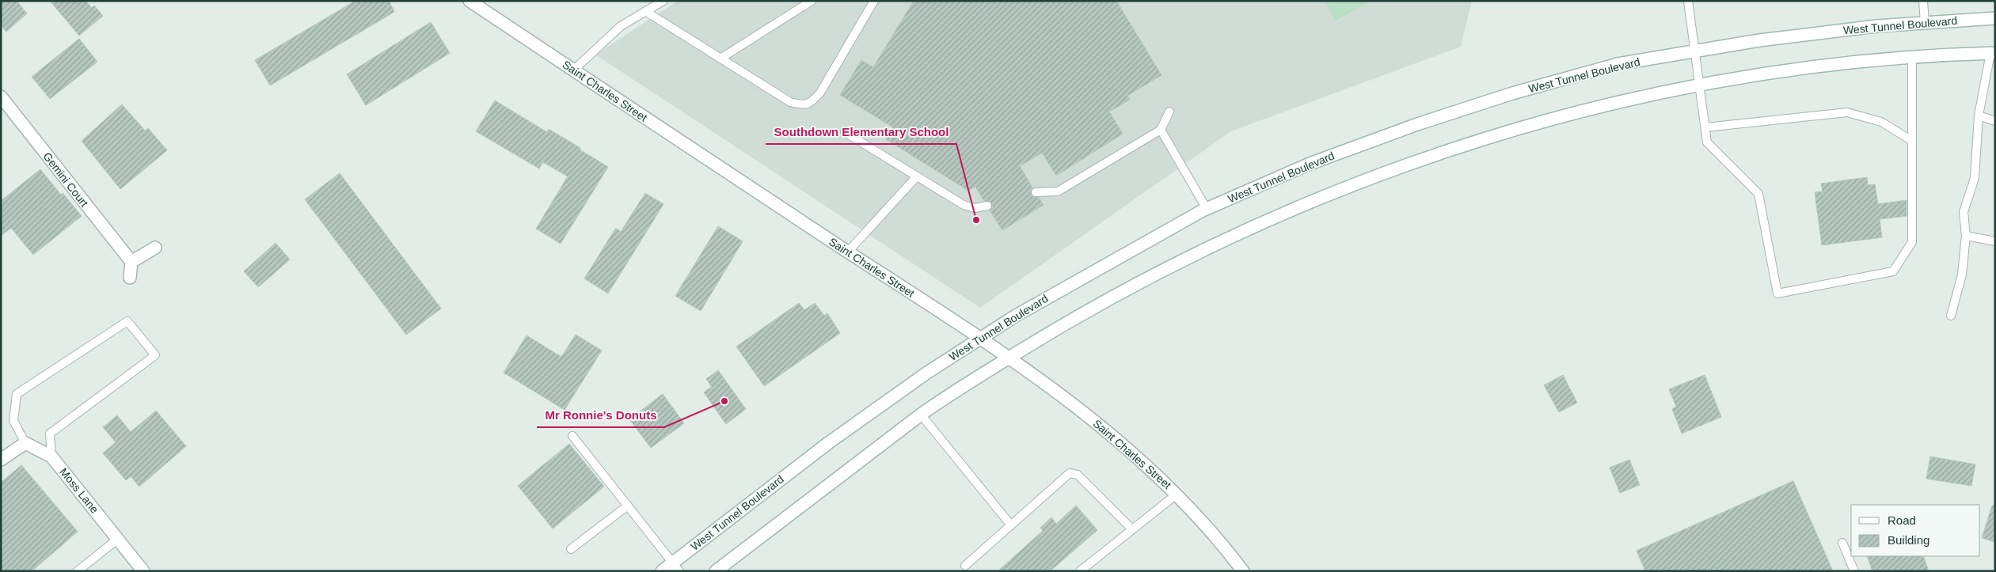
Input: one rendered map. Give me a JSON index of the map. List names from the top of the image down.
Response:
{
  "streets": {
    "main road": [
      "West Tunnel Boulevard",
      "Saint Charles Street",
      "Gemini Court",
      "Moss Lane"
    ]
  },
  "crossings": [
    ["West Tunnel Boulevard", "Saint Charles Street"]
  ],
  "places": ["Southdown Elementary School", "Mr Ronnie's Donuts"],
  "legend": ["Road", "Building"]
}
